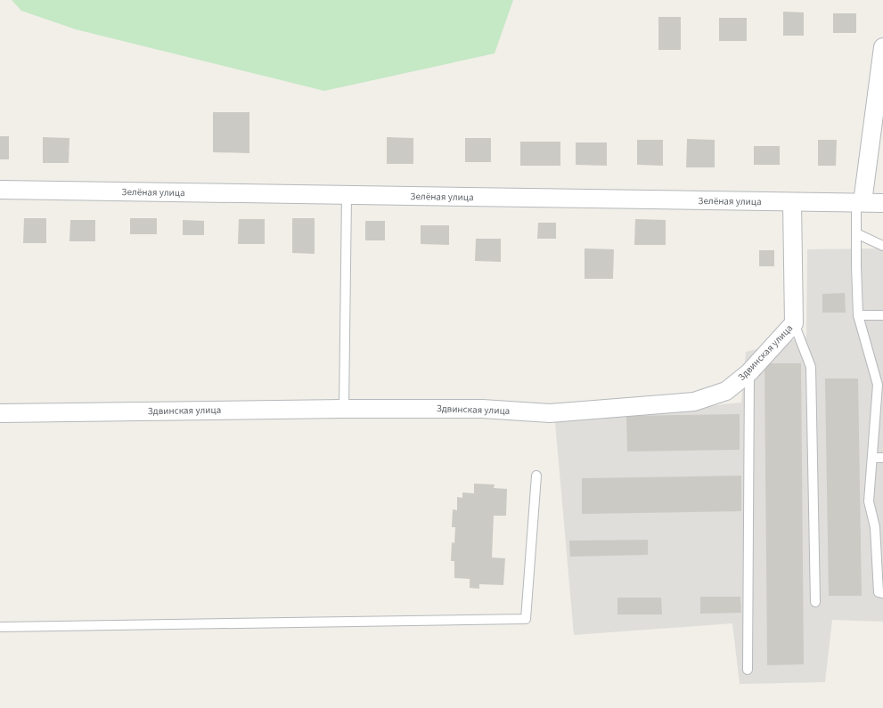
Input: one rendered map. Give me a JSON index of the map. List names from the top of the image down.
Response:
{
  "streets": {
    "street": ["Зелёная улица", "Здвинская улица"]
  },
  "crossings": [
    ["Зелёная улица", "Здвинская улица"]
  ]
}
